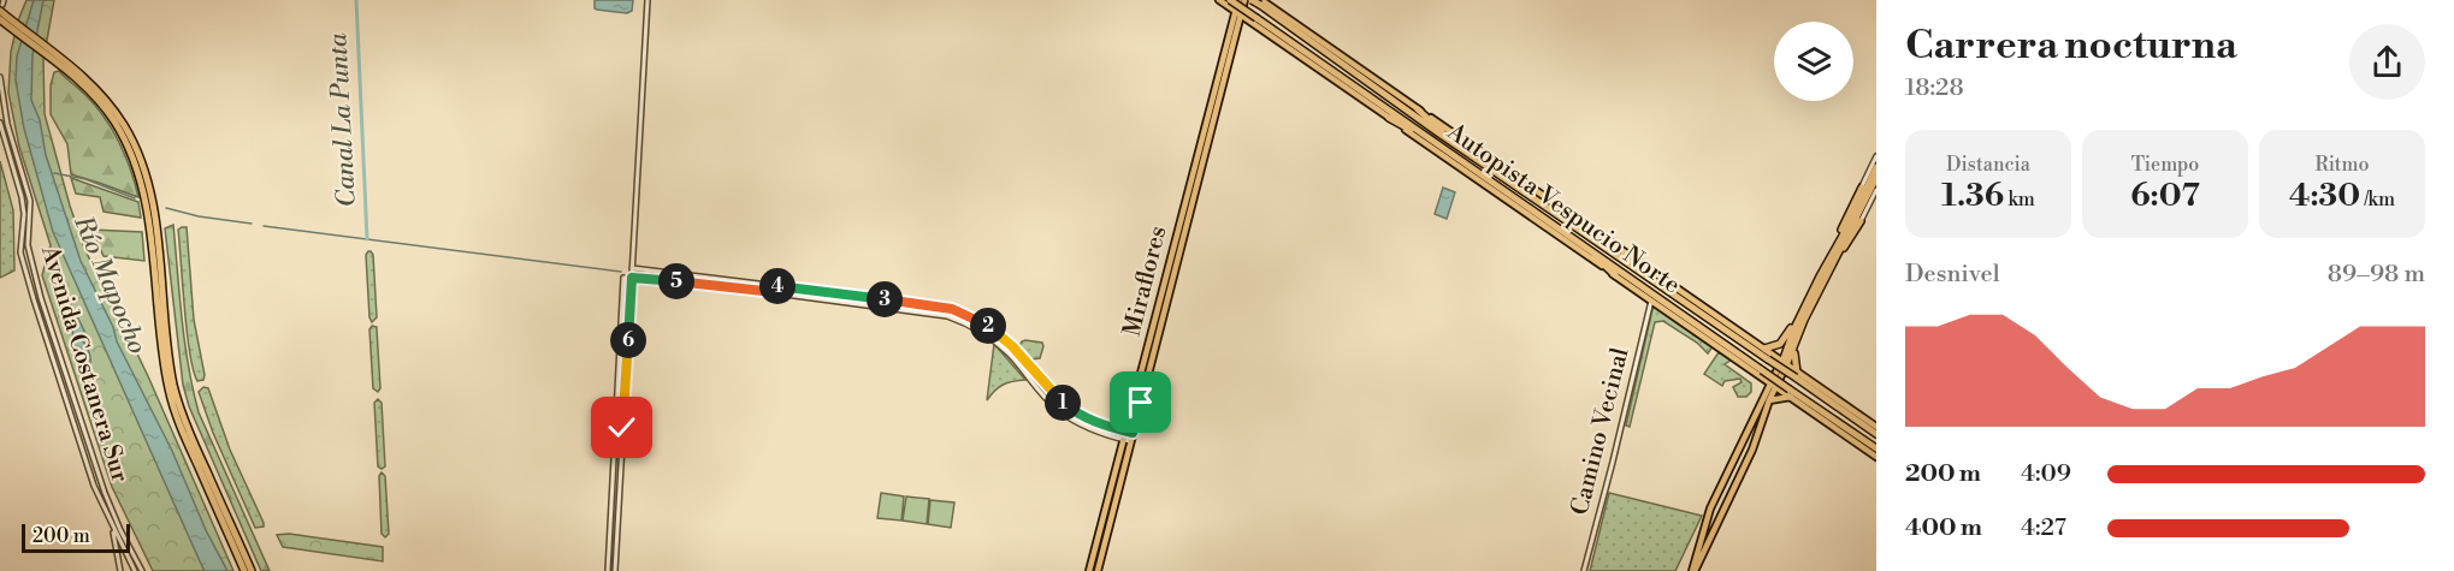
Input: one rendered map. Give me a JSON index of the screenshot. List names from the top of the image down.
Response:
{
  "streets": {
    "highway": ["Autopista Vespucio Norte"],
    "main road": ["Miraflores"],
    "street": ["Avenida Costanera Sur", "Camino Vecinal"]
  },
  "water": ["Canal La Punta", "Río Mapocho"],
  "scale_bar": "200 m",
  "page": {
    "heading": ["Carrera nocturna", "18:28"],
    "stats": [
      ["Distancia", "1.36 km"],
      ["Tiempo", "6:07"],
      ["Ritmo", "4:30 /km"]
    ],
    "chart": ["Desnivel", "89–98 m"],
    "pins": [
      "5",
      "4",
      "3",
      "2",
      "6",
      "1"
    ],
    "list": [
      {
        "name": "200 m",
        "note": "4:09"
      },
      {
        "name": "400 m",
        "note": "4:27"
      }
    ],
    "scale": "200 m"
  }
}
